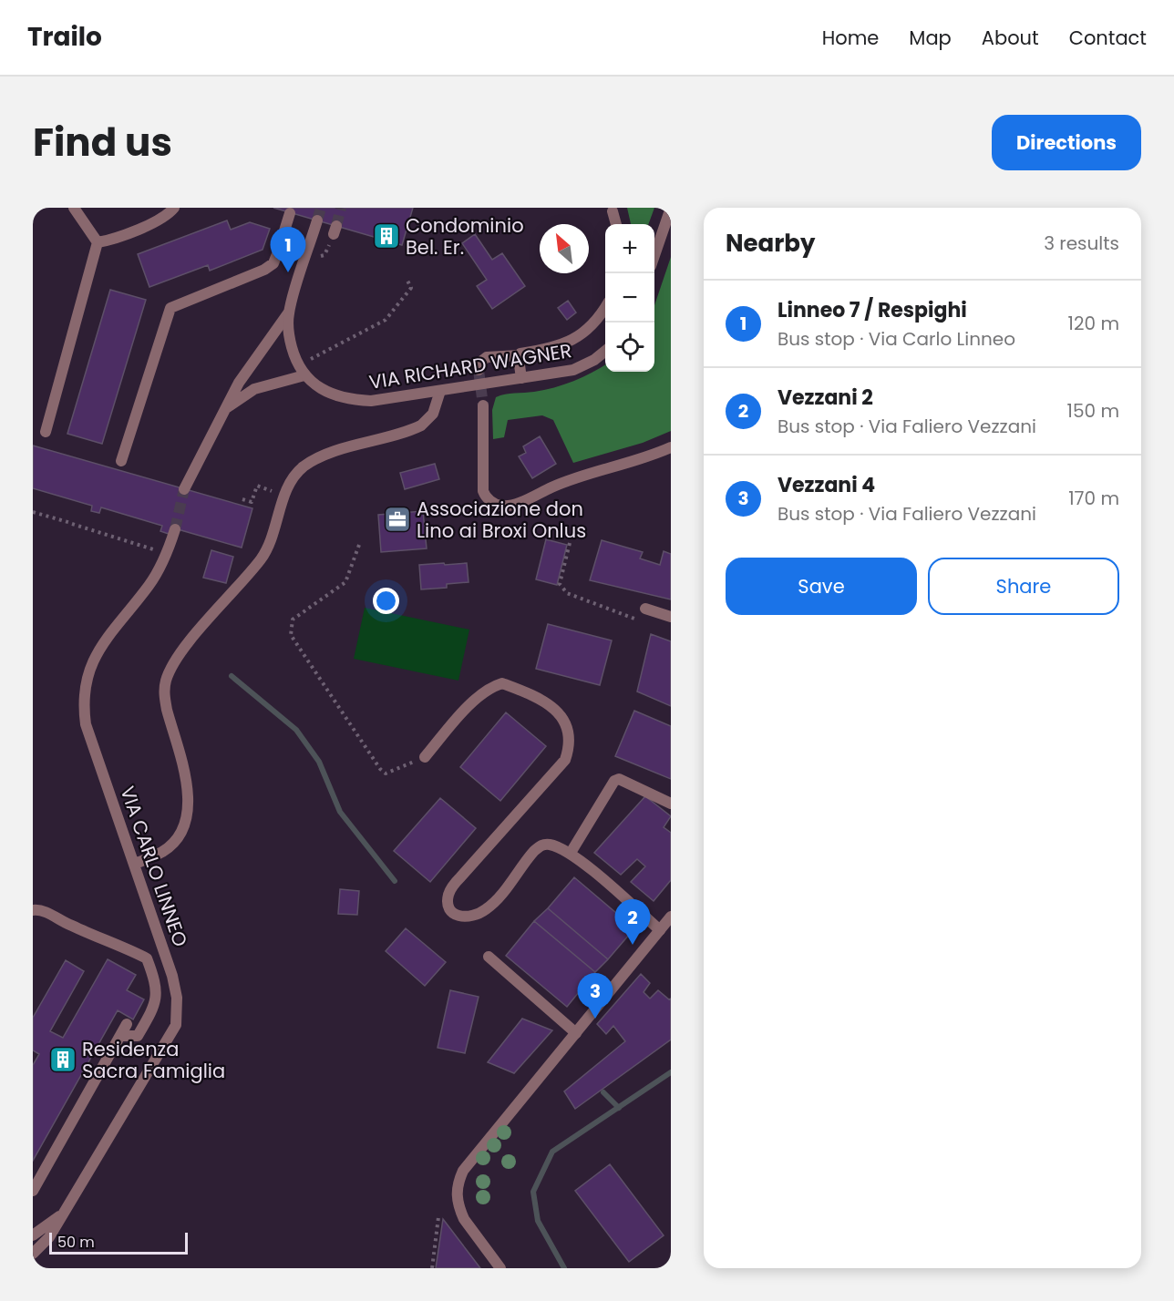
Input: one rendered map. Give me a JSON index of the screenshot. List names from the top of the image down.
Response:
{
  "streets": {
    "street": ["VIA RICHARD WAGNER", "VIA CARLO LINNEO"]
  },
  "places": {
    "building": ["Condominio Bel. Er.", "Residenza Sacra Famiglia"],
    "office": ["Associazione don Lino ai Broxi Onlus"]
  },
  "scale_bar": "50 m",
  "north": "top left",
  "page": {
    "header": "Trailo",
    "nav": [
      "Home",
      "Map",
      "About",
      "Contact"
    ],
    "title": "Find us",
    "buttons": [
      "Directions",
      ["Save", "Share"]
    ],
    "heading": ["Nearby", "3 results"],
    "map_buttons": ["+", "−"],
    "pins": ["1", "2", "3"],
    "list": [
      {
        "mark": "1",
        "name": "Linneo 7 / Respighi",
        "note": "Bus stop · Via Carlo Linneo",
        "value": "120 m"
      },
      {
        "mark": "2",
        "name": "Vezzani 2",
        "note": "Bus stop · Via Faliero Vezzani",
        "value": "150 m"
      },
      {
        "mark": "3",
        "name": "Vezzani 4",
        "note": "Bus stop · Via Faliero Vezzani",
        "value": "170 m"
      }
    ],
    "scale": "50 m"
  }
}
